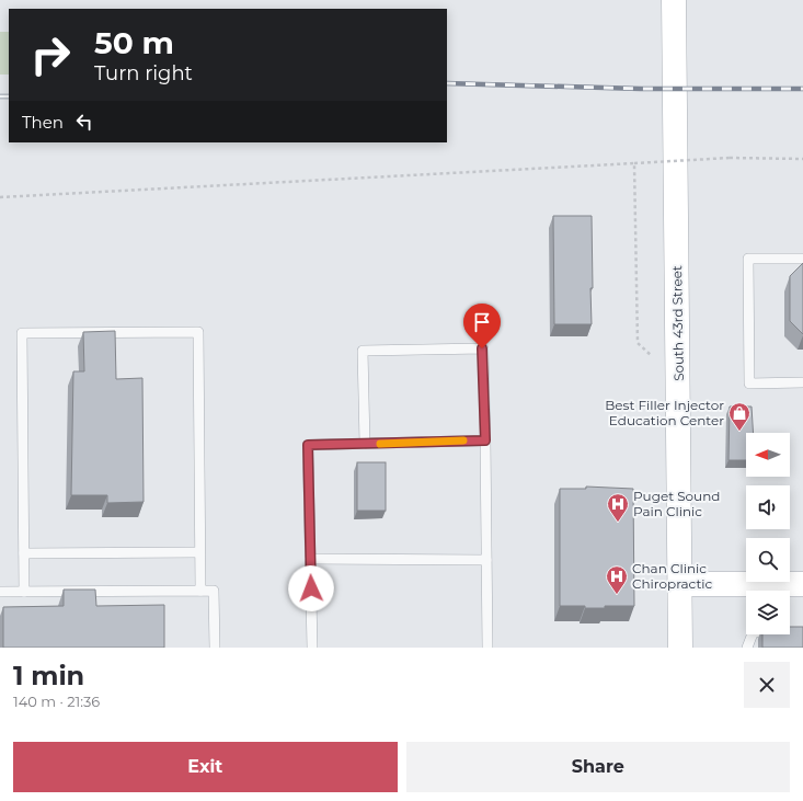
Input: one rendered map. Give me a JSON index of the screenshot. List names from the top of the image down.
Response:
{
  "streets": {
    "main road": ["South 43rd Street"]
  },
  "places": {
    "shop": ["Best Filler Injector Education Center"],
    "hospital": ["Puget Sound Pain Clinic", "Chan Clinic Chiropractic"]
  },
  "north": "left",
  "page": {
    "turn": ["50 m", "Turn right"],
    "then": "Then",
    "heading": ["1 min", "140 m · 21:36"],
    "buttons": ["Exit", "Share"]
  }
}
